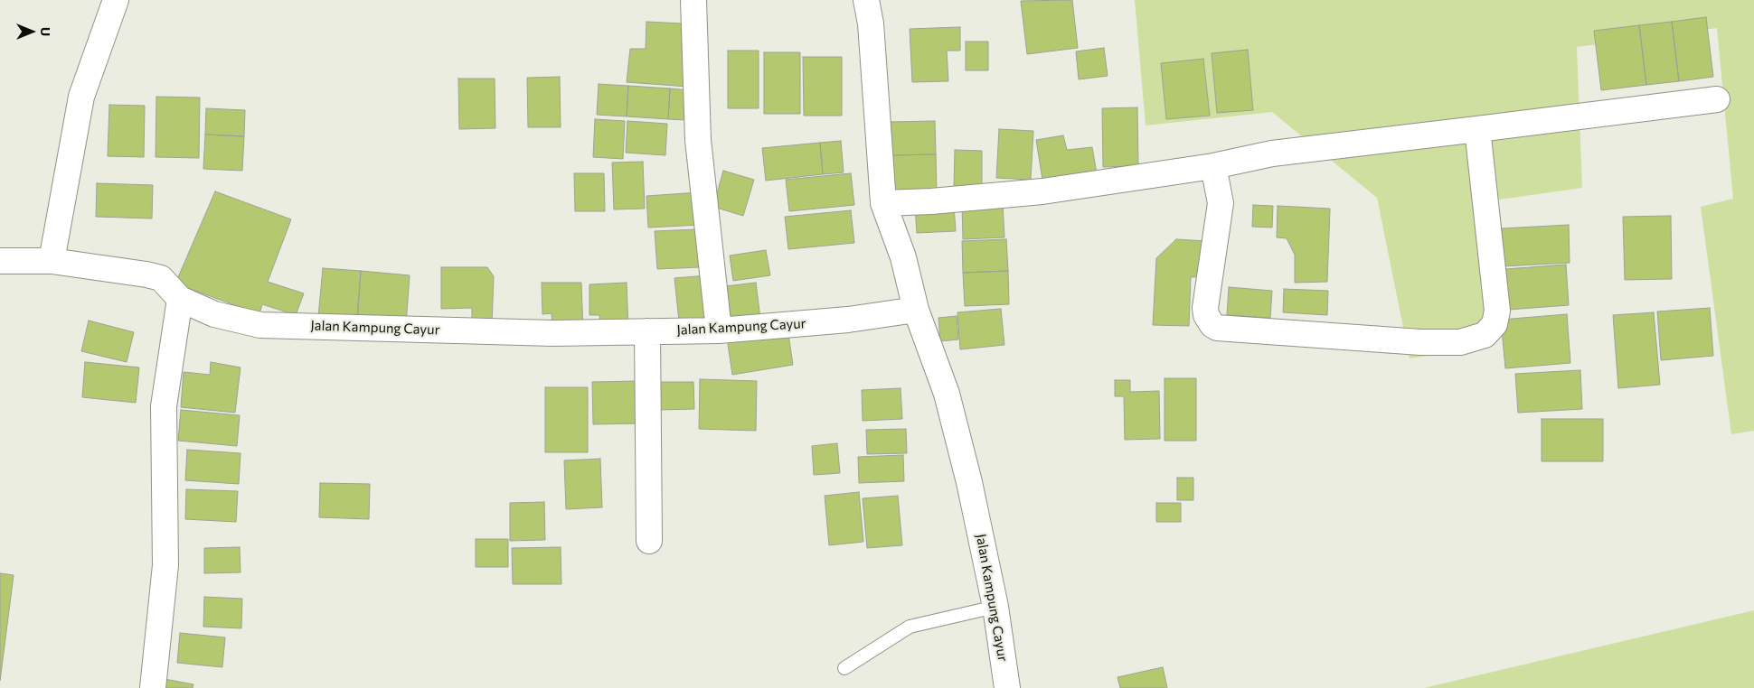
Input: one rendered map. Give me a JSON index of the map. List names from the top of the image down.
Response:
{
  "streets": {
    "street": ["Jalan Kampung Cayur"]
  },
  "north": "right"
}
